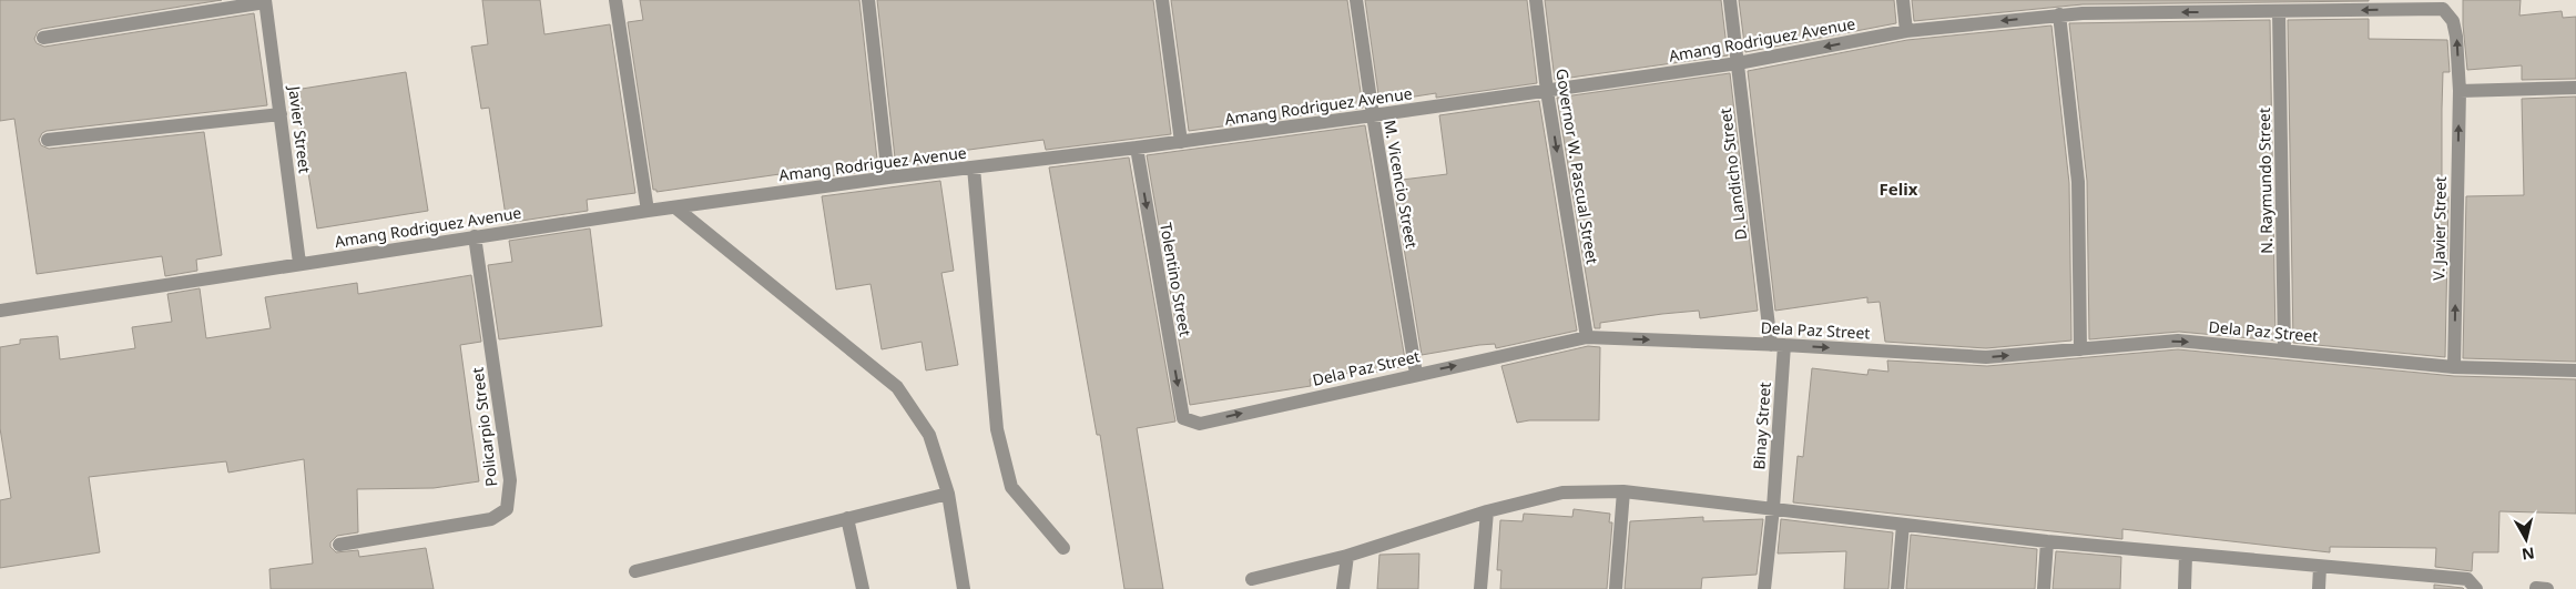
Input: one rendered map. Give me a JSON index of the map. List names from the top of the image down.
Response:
{
  "streets": {
    "street": [
      "Amang Rodriguez Avenue",
      "Javier Street",
      "Governor W. Pascual Street",
      "D. Landicho Street",
      "N. Raymundo Street",
      "M. Vicencio Street",
      "V. Javier Street",
      "Tolentino Street",
      "Dela Paz Street",
      "Binay Street",
      "Policarpio Street"
    ]
  },
  "crossings": [
    ["Amang Rodriguez Avenue", "Javier Street"],
    ["Amang Rodriguez Avenue", "Governor W. Pascual Street"],
    ["Amang Rodriguez Avenue", "D. Landicho Street"],
    ["Amang Rodriguez Avenue", "N. Raymundo Street"],
    ["Amang Rodriguez Avenue", "M. Vicencio Street"],
    ["Amang Rodriguez Avenue", "V. Javier Street"],
    ["Amang Rodriguez Avenue", "Tolentino Street"],
    ["Amang Rodriguez Avenue", "Policarpio Street"],
    ["Governor W. Pascual Street", "Dela Paz Street"],
    ["D. Landicho Street", "Dela Paz Street"],
    ["D. Landicho Street", "Binay Street"],
    ["N. Raymundo Street", "Dela Paz Street"],
    ["M. Vicencio Street", "Dela Paz Street"],
    ["V. Javier Street", "Dela Paz Street"],
    ["Tolentino Street", "Dela Paz Street"],
    ["Dela Paz Street", "Binay Street"]
  ],
  "one_way": [
    "Governor W. Pascual Street",
    "V. Javier Street",
    "Tolentino Street",
    "Dela Paz Street"
  ],
  "districts": ["Felix"],
  "north": "bottom"
}
